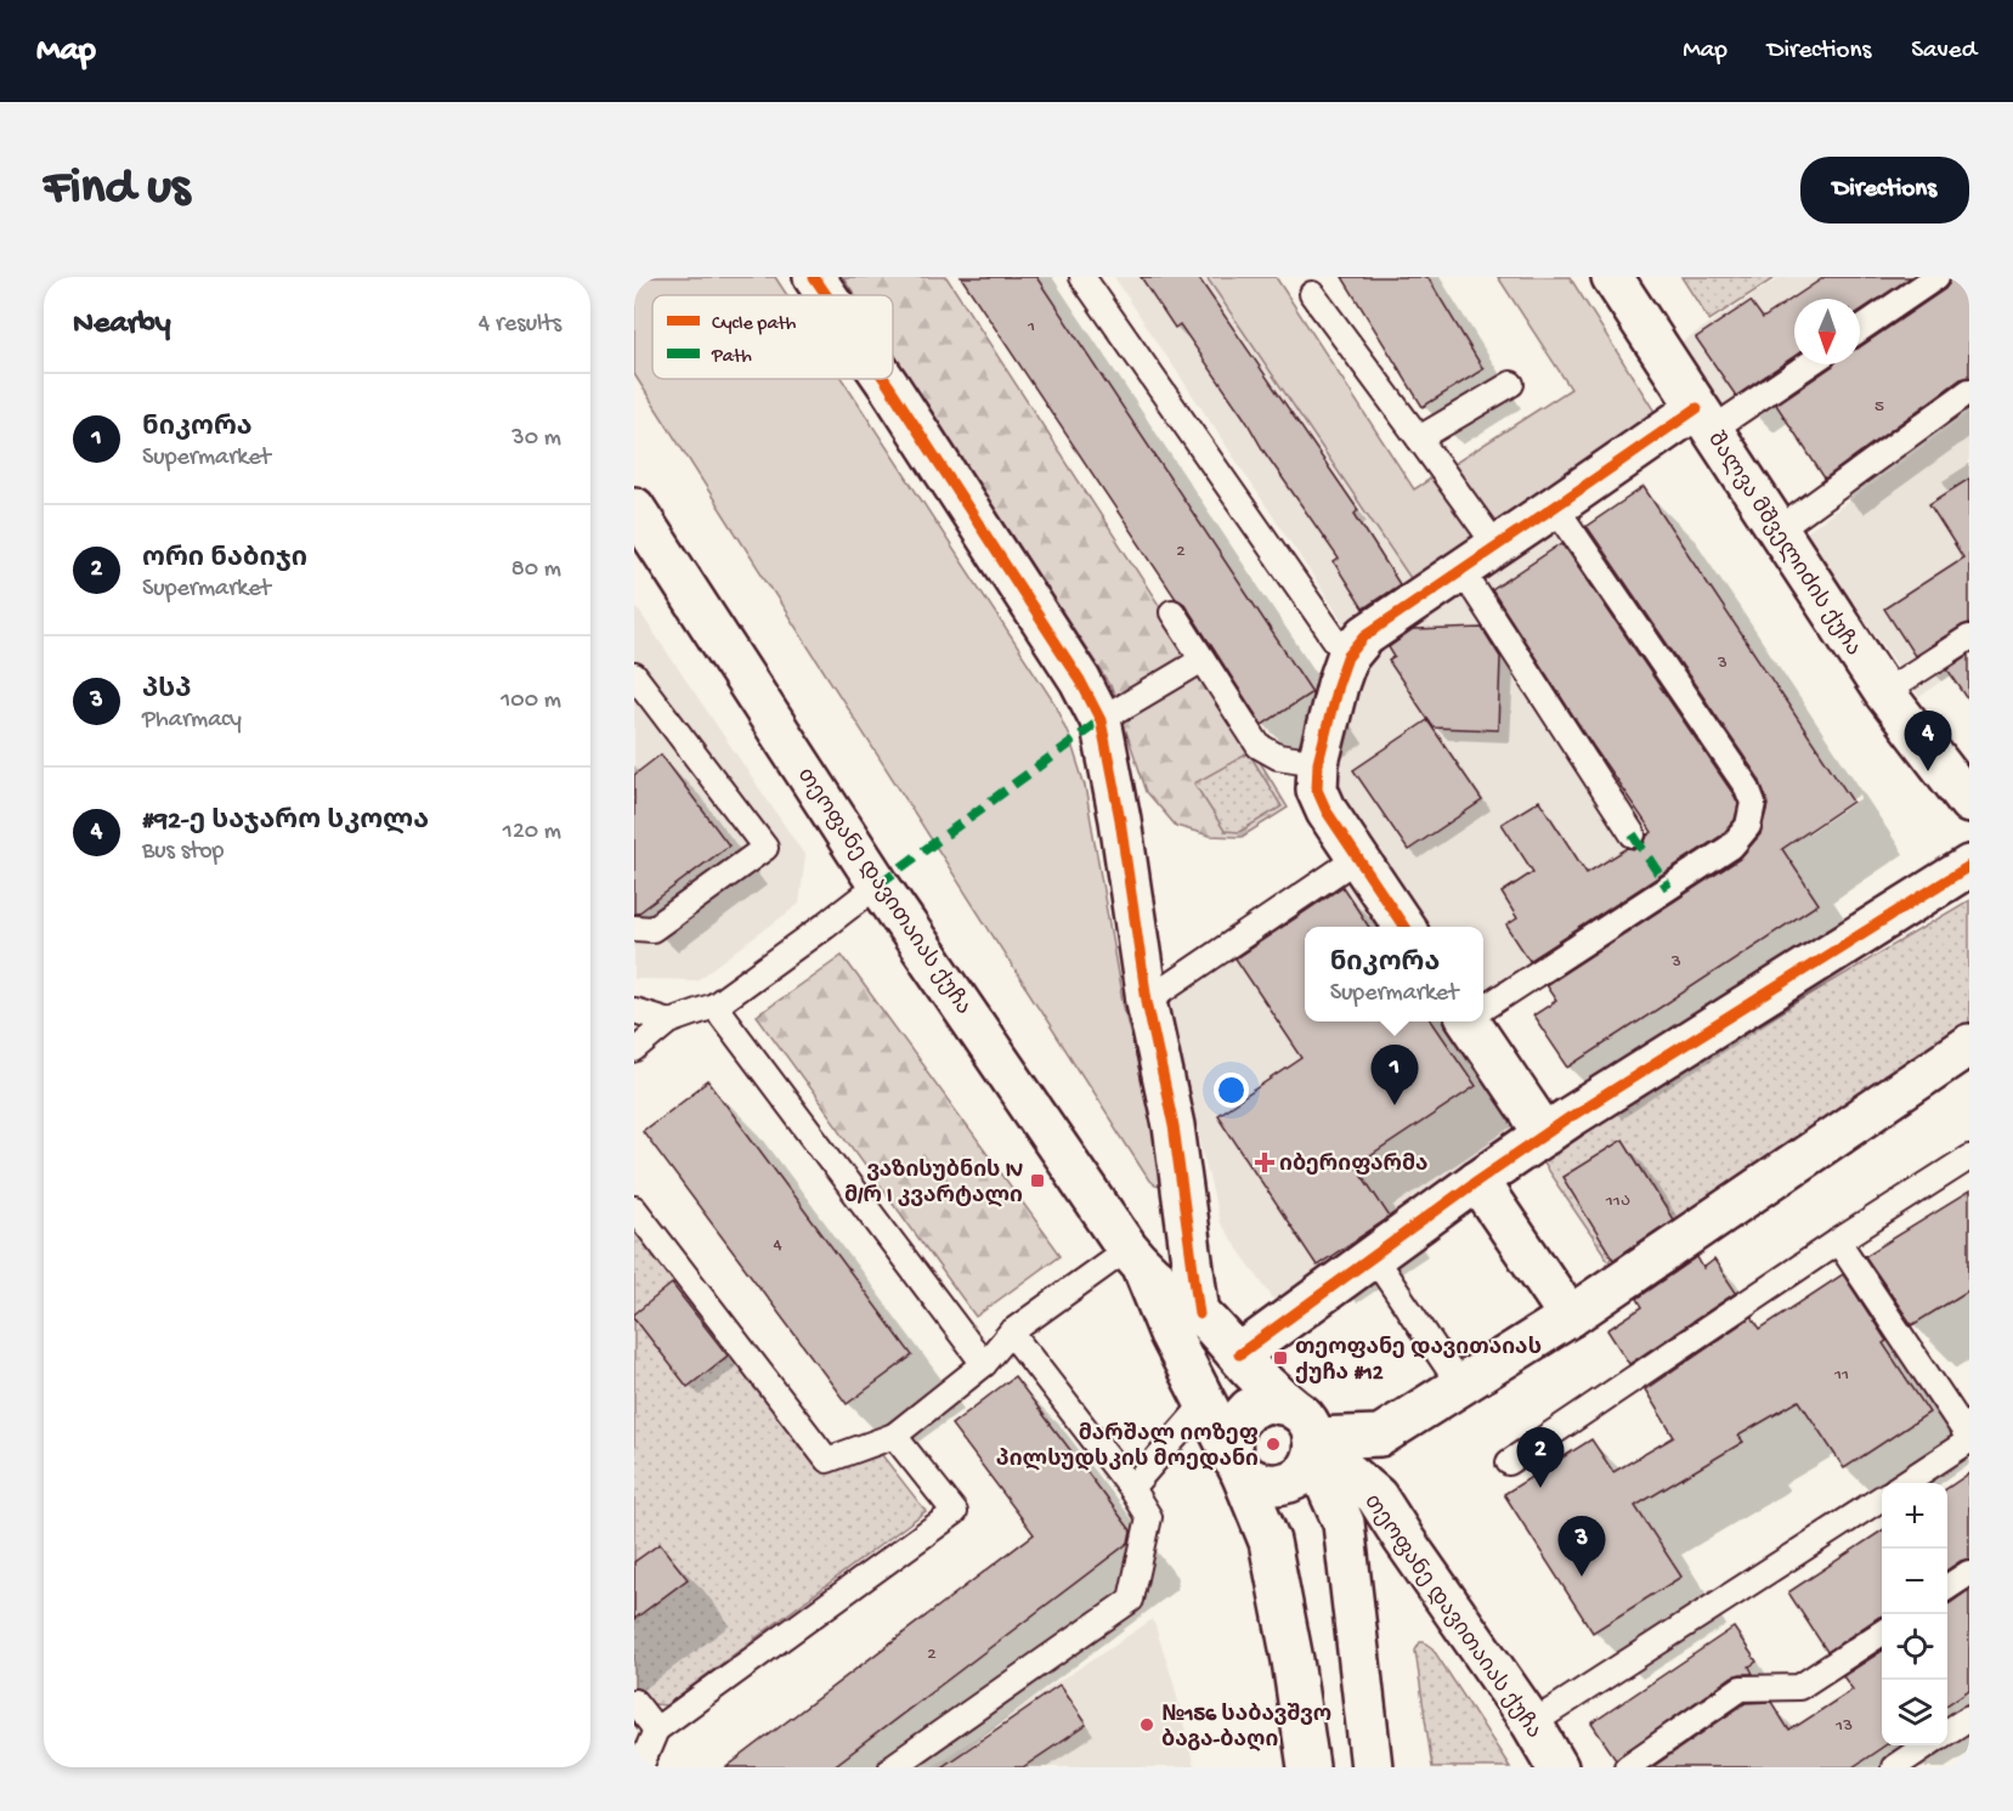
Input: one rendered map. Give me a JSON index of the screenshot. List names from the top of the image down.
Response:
{
  "streets": {
    "street": ["შალვა მშველიძის ქუჩა", "თეოფანე დავითაიას ქუჩა"]
  },
  "places": {
    "health": ["იბერიფარმა"],
    "transit": ["ვაზისუბნის IV მ/რ I კვარტალი", "თეოფანე დავითაიას ქუჩა #12"],
    "other": ["მარშალ იოზეფ პილსუდსკის მოედანი", "№156 საბავშვო ბაგა-ბაღი"]
  },
  "house_numbers": [
    "1",
    "5",
    "2",
    "3",
    "3",
    "11ა",
    "4",
    "11",
    "2",
    "13"
  ],
  "legend": ["Cycle path", "Path"],
  "north": "bottom",
  "page": {
    "header": "Map",
    "nav": ["Map", "Directions", "Saved"],
    "buttons": "Directions",
    "title": "Find us",
    "heading": ["Nearby", "4 results"],
    "list": [
      {
        "mark": "1",
        "name": "ნიკორა",
        "note": "Supermarket",
        "value": "30 m"
      },
      {
        "mark": "2",
        "name": "ორი ნაბიჯი",
        "note": "Supermarket",
        "value": "80 m"
      },
      {
        "mark": "3",
        "name": "პსპ",
        "note": "Pharmacy",
        "value": "100 m"
      },
      {
        "mark": "4",
        "name": "#92-ე საჯარო სკოლა",
        "note": "Bus stop",
        "value": "120 m"
      }
    ],
    "pins": [
      "4",
      "1",
      "2",
      "3"
    ],
    "popup": ["ნიკორა", "Supermarket"],
    "map_buttons": ["+", "−"]
  }
}
